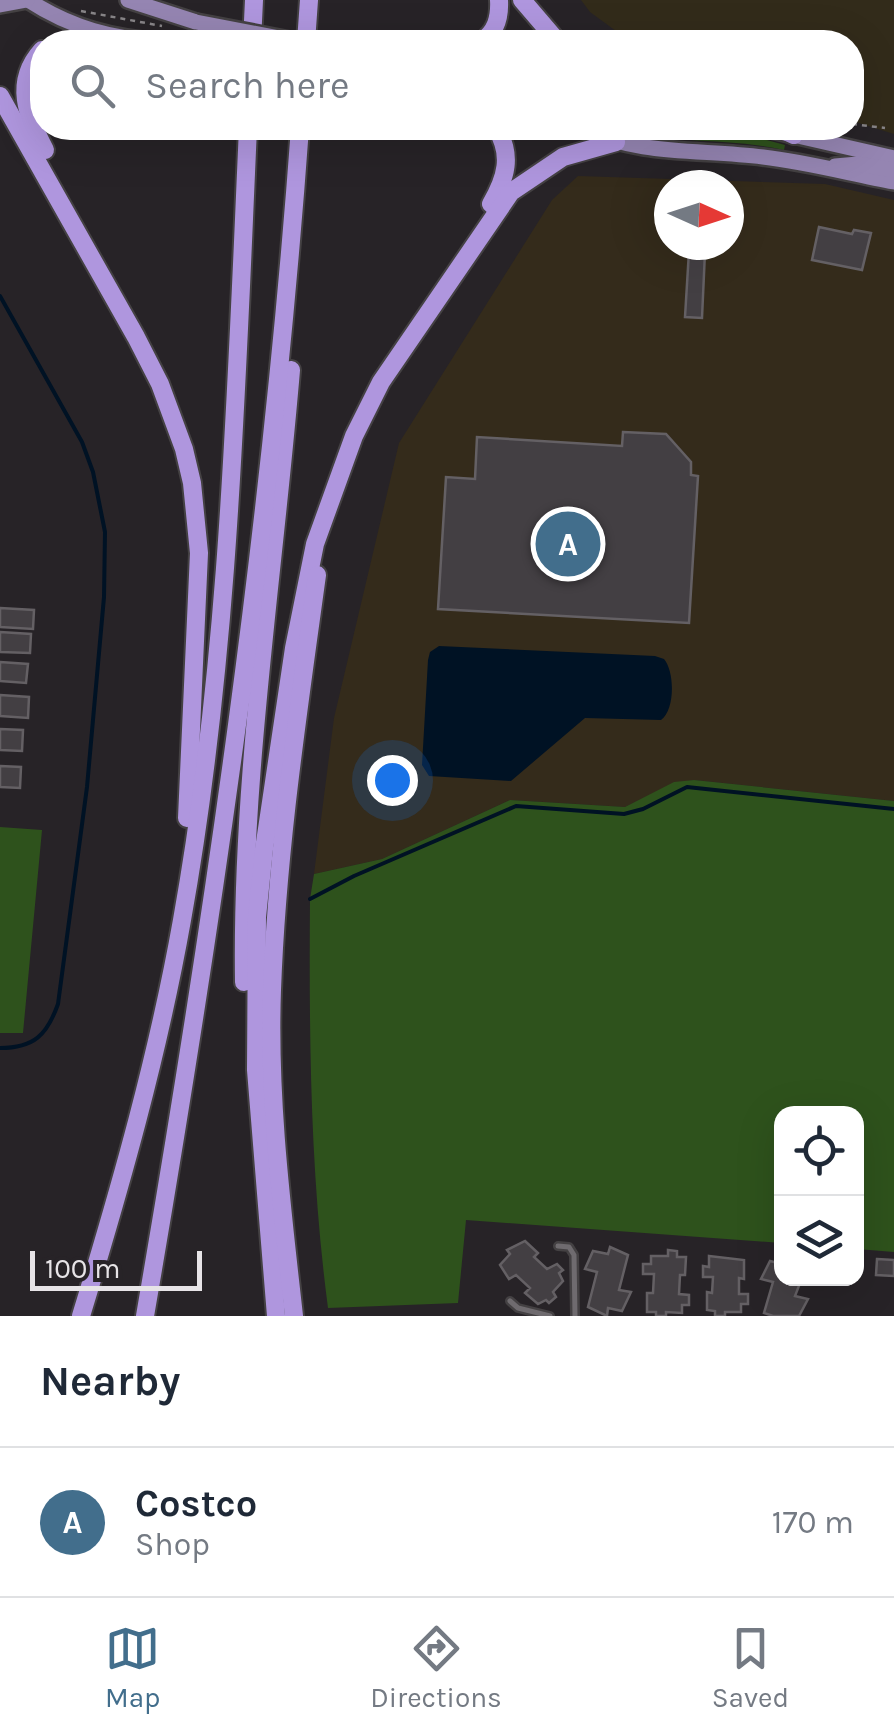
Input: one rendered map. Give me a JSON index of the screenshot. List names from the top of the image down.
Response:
{
  "scale_bar": "100 m",
  "north": "right",
  "page": {
    "search": "Search here",
    "pins": "A",
    "scale": "100 m",
    "heading": "Nearby",
    "list": [
      {
        "mark": "A",
        "name": "Costco",
        "note": "Shop",
        "value": "170 m"
      }
    ],
    "nav": ["Map", "Directions", "Saved"]
  }
}
